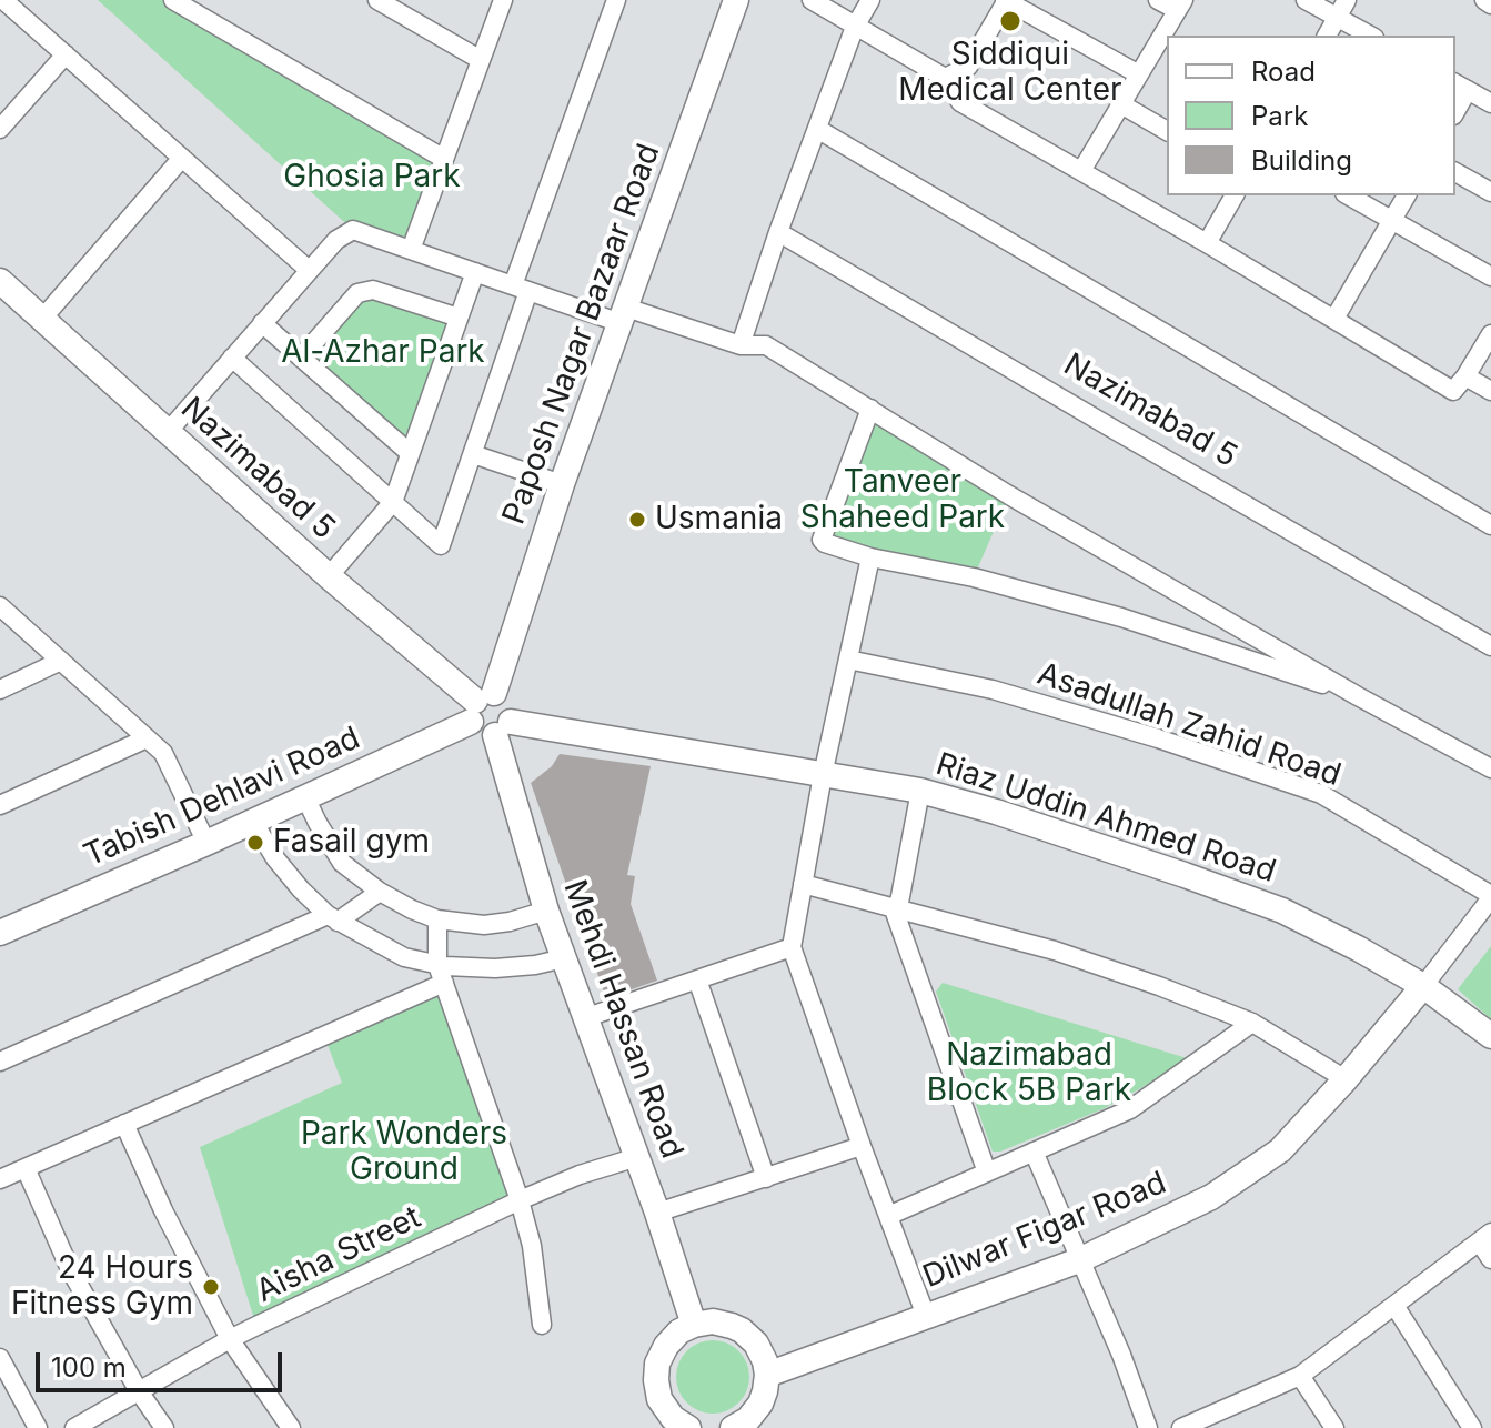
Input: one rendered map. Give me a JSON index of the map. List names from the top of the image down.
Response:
{
  "streets": {
    "street": [
      "Paposh Nagar Bazaar Road",
      "Nazimabad 5",
      "Asadullah Zahid Road",
      "Tabish Dehlavi Road",
      "Riaz Uddin Ahmed Road",
      "Mehdi Hassan Road",
      "Dilwar Figar Road",
      "Aisha Street"
    ]
  },
  "crossings": [
    ["Paposh Nagar Bazaar Road", "Nazimabad 5"],
    ["Paposh Nagar Bazaar Road", "Tabish Dehlavi Road"],
    ["Paposh Nagar Bazaar Road", "Riaz Uddin Ahmed Road"],
    ["Paposh Nagar Bazaar Road", "Mehdi Hassan Road"],
    ["Nazimabad 5", "Tabish Dehlavi Road"],
    ["Nazimabad 5", "Riaz Uddin Ahmed Road"],
    ["Nazimabad 5", "Mehdi Hassan Road"],
    ["Asadullah Zahid Road", "Dilwar Figar Road"],
    ["Tabish Dehlavi Road", "Riaz Uddin Ahmed Road"],
    ["Tabish Dehlavi Road", "Mehdi Hassan Road"],
    ["Riaz Uddin Ahmed Road", "Mehdi Hassan Road"],
    ["Riaz Uddin Ahmed Road", "Dilwar Figar Road"],
    ["Mehdi Hassan Road", "Aisha Street"]
  ],
  "parks": [
    "Ghosia Park",
    "Al-Azhar Park",
    "Tanveer Shaheed Park",
    "Nazimabad Block 5B Park",
    "Park Wonders Ground"
  ],
  "places": [
    "Siddiqui Medical Center",
    "Usmania",
    "Fasail gym",
    "24 Hours Fitness Gym"
  ],
  "legend": ["Road", "Park", "Building"],
  "scale_bar": "100 m"
}
